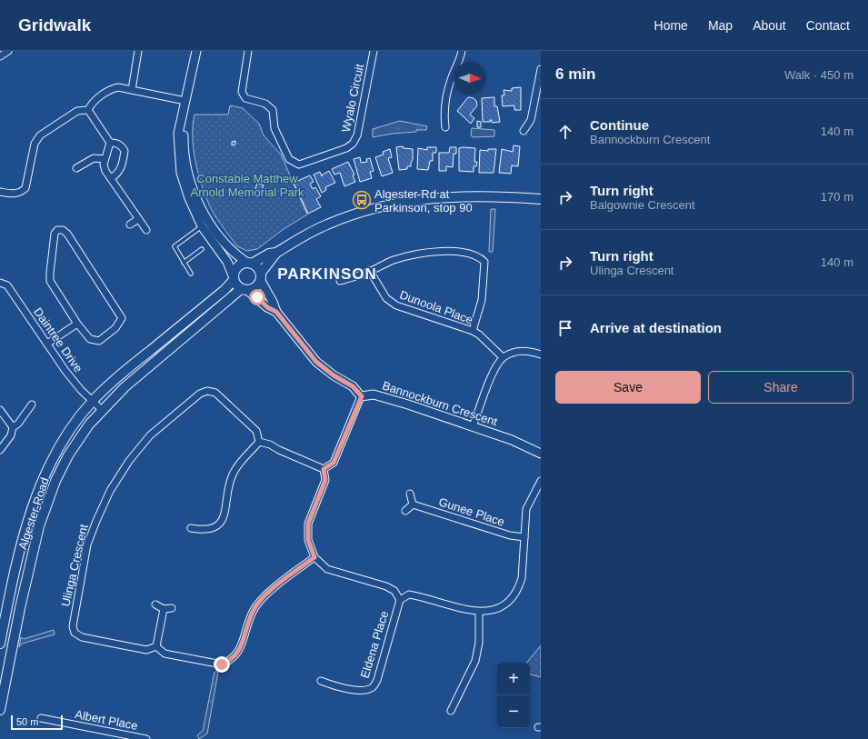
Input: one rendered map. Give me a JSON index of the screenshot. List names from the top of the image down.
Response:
{
  "streets": {
    "main road": ["Algester Road"],
    "street": [
      "Wyalo Circuit",
      "Dunoola Place",
      "Daintree Drive",
      "Bannockburn Crescent",
      "Gunee Place",
      "Ulinga Crescent",
      "Eldena Place",
      "Albert Place"
    ]
  },
  "crossings": [
    ["Daintree Drive", "Algester Road"]
  ],
  "districts": ["PARKINSON"],
  "parks": ["Constable Matthew Arnold Memorial Park"],
  "places": {
    "bus stop": ["Algester Rd at Parkinson, stop 90"]
  },
  "scale_bar": "50 m",
  "north": "right",
  "page": {
    "header": "Gridwalk",
    "nav": [
      "Home",
      "Map",
      "About",
      "Contact"
    ],
    "heading": ["6 min", "Walk · 450 m"],
    "list": [
      ["Continue", "Bannockburn Crescent", "140 m"],
      ["Turn right", "Balgownie Crescent", "170 m"],
      ["Turn right", "Ulinga Crescent", "140 m"],
      "Arrive at destination"
    ],
    "buttons": ["Save", "Share"],
    "map_buttons": ["+", "−"],
    "scale": "50 m"
  }
}
